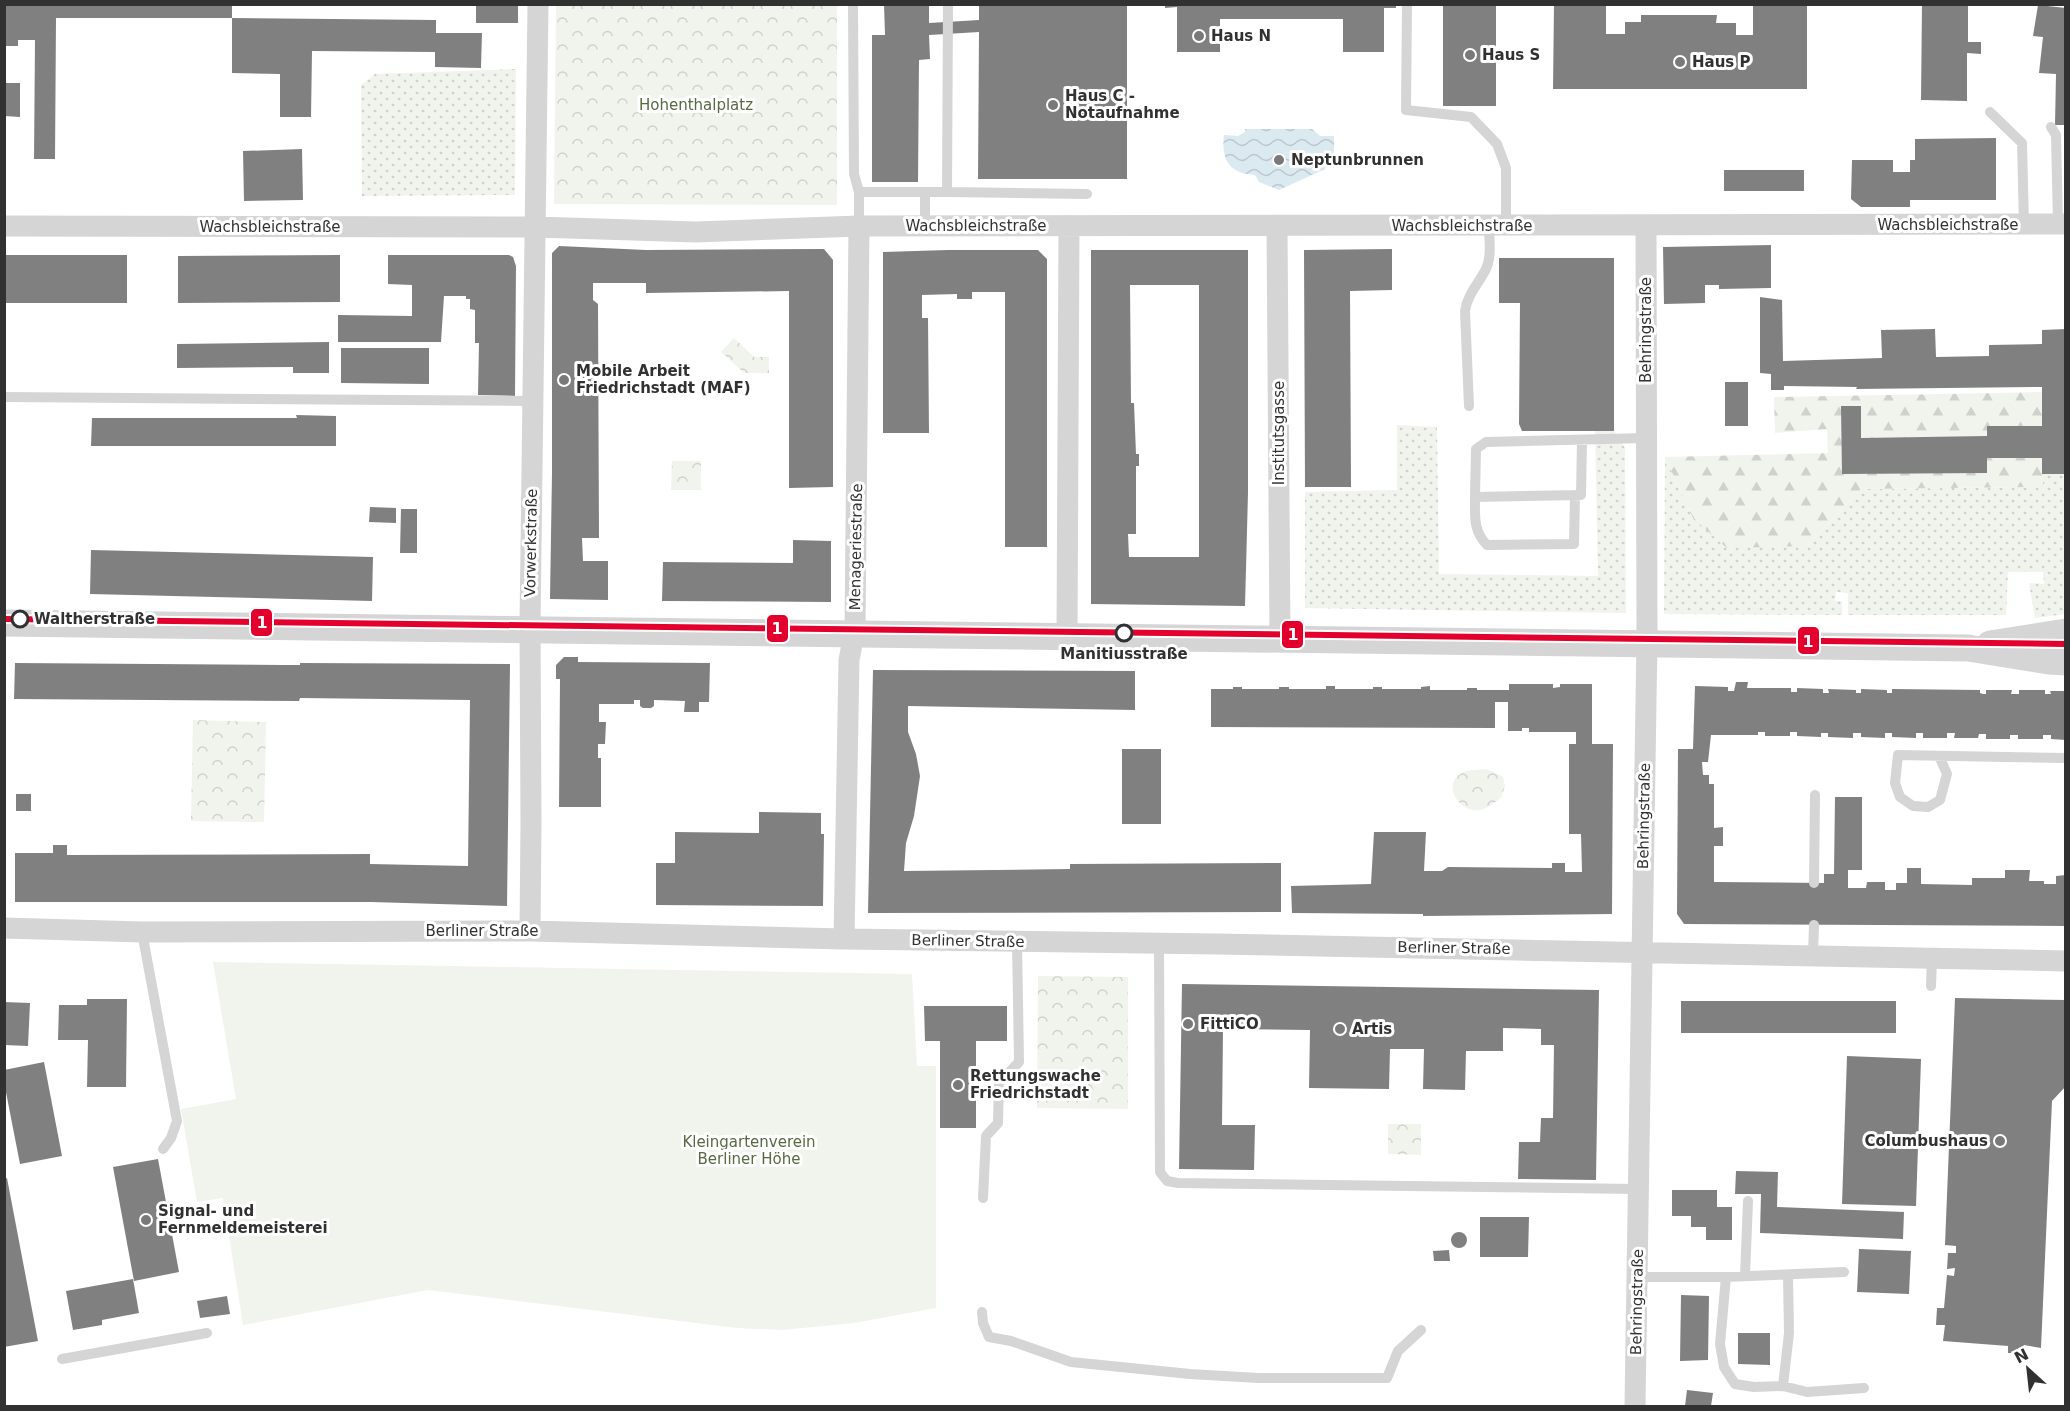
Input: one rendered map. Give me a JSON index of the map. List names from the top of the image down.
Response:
{
  "streets": {
    "street": [
      "Wachsbleichstraße",
      "Behringstraße",
      "Institutsgasse",
      "Vorwerkstraße",
      "Menageriestraße",
      "Berliner Straße"
    ]
  },
  "crossings": [
    ["Wachsbleichstraße", "Behringstraße"],
    ["Wachsbleichstraße", "Institutsgasse"],
    ["Wachsbleichstraße", "Vorwerkstraße"],
    ["Wachsbleichstraße", "Menageriestraße"],
    ["Behringstraße", "Berliner Straße"],
    ["Vorwerkstraße", "Berliner Straße"],
    ["Menageriestraße", "Berliner Straße"]
  ],
  "parks": ["Hohenthalplatz", "Kleingartenverein Berliner Höhe"],
  "places": [
    "Haus N",
    "Haus S",
    "Haus P",
    "Haus C - Notaufnahme",
    "Neptunbrunnen",
    "Mobile Arbeit Friedrichstadt (MAF)",
    "Waltherstraße",
    "Manitiusstraße",
    "FittiCO",
    "Artis",
    "Rettungswache Friedrichstadt",
    "Columbushaus",
    "Signal- und Fernmeldemeisterei"
  ],
  "lines": ["transit line 1"],
  "north": "top left"
}
